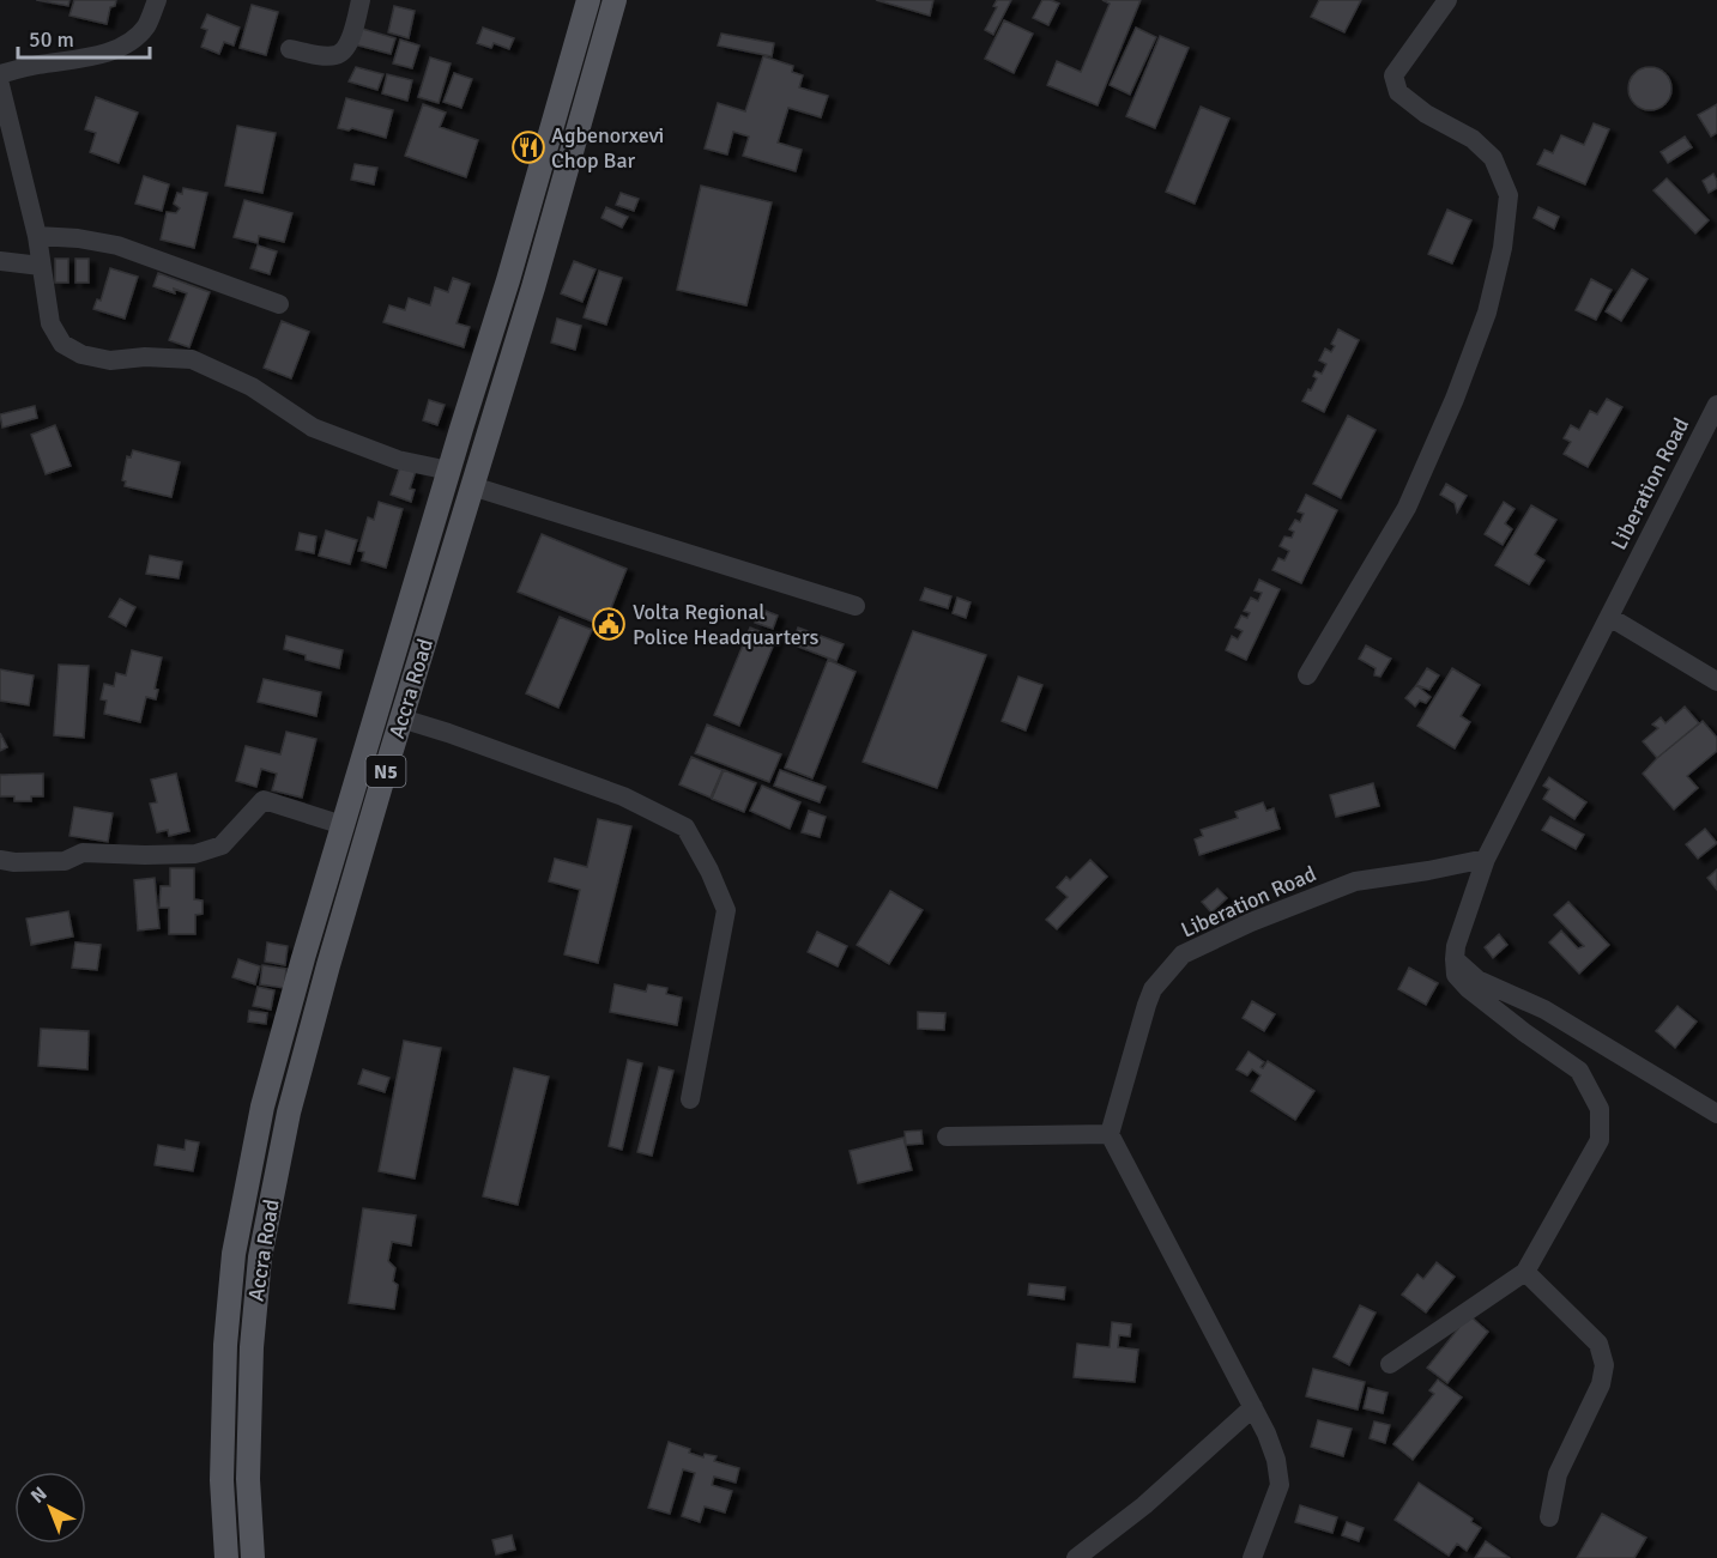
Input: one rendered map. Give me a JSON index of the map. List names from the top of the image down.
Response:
{
  "streets": {
    "main road": ["Accra Road", "N5"],
    "street": ["Liberation Road"]
  },
  "places": {
    "restaurant": ["Agbenorxevi Chop Bar"],
    "public building": ["Volta Regional Police Headquarters"]
  },
  "scale_bar": "50 m",
  "north": "top left"
}
